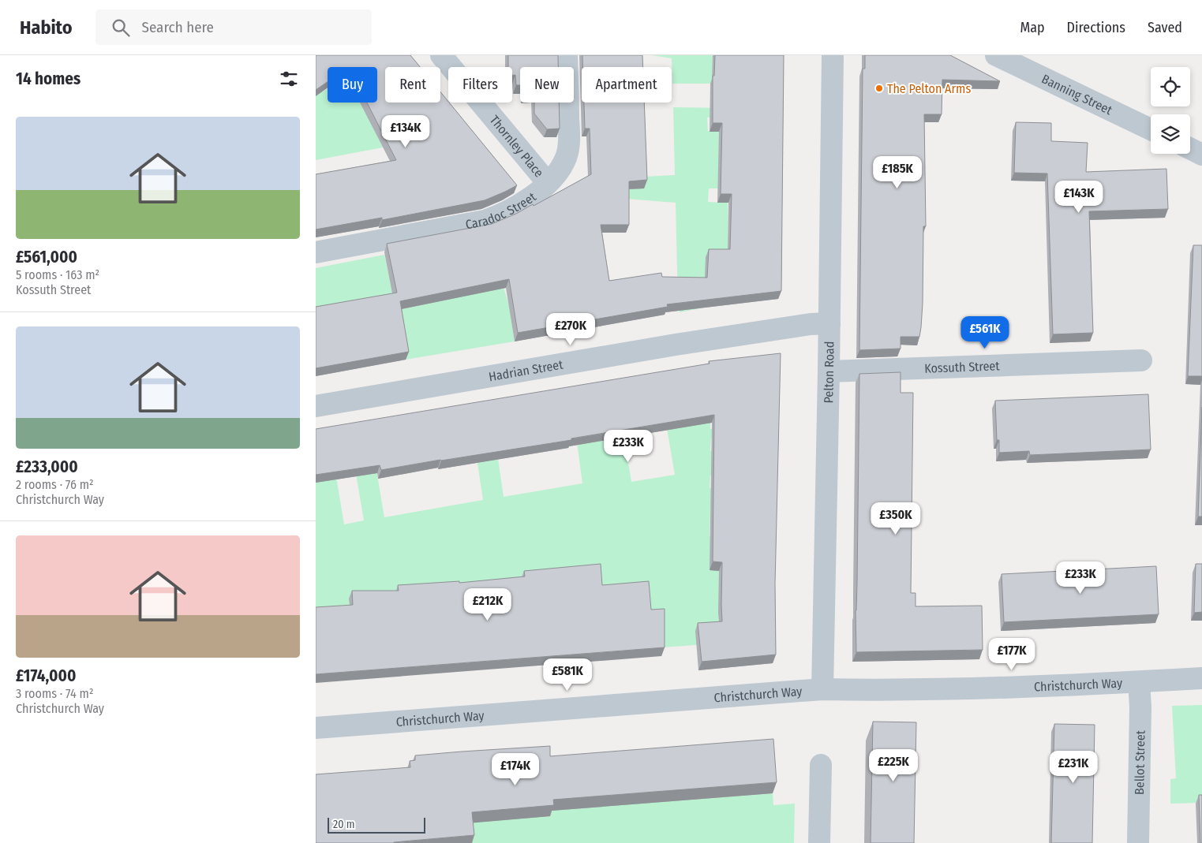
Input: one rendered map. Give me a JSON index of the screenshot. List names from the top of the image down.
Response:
{
  "streets": {
    "street": [
      "Banning Street",
      "Thornley Place",
      "Caradoc Street",
      "Kossuth Street",
      "Hadrian Street",
      "Pelton Road",
      "Christchurch Way",
      "Bellot Street"
    ]
  },
  "crossings": [
    ["Thornley Place", "Caradoc Street"],
    ["Kossuth Street", "Pelton Road"],
    ["Hadrian Street", "Pelton Road"],
    ["Pelton Road", "Christchurch Way"],
    ["Christchurch Way", "Bellot Street"]
  ],
  "places": ["The Pelton Arms"],
  "scale_bar": "20 m",
  "page": {
    "header": "Habito",
    "search": "Search here",
    "nav": ["Map", "Directions", "Saved"],
    "heading": "14 homes",
    "chip": [
      "Buy",
      "Rent",
      "Filters",
      "New",
      "Apartment"
    ],
    "list": [
      {
        "name": "£561,000",
        "note": "5 rooms · 163 m² · Kossuth Street"
      },
      {
        "name": "£233,000",
        "note": "2 rooms · 76 m² · Christchurch Way"
      },
      {
        "name": "£174,000",
        "note": "3 rooms · 74 m² · Christchurch Way"
      }
    ],
    "price": [
      "£134K",
      "£185K",
      "£143K",
      "£270K",
      "£561K",
      "£233K",
      "£350K",
      "£233K",
      "£212K",
      "£177K",
      "£581K",
      "£225K",
      "£231K",
      "£174K"
    ],
    "scale": "20 m"
  }
}
